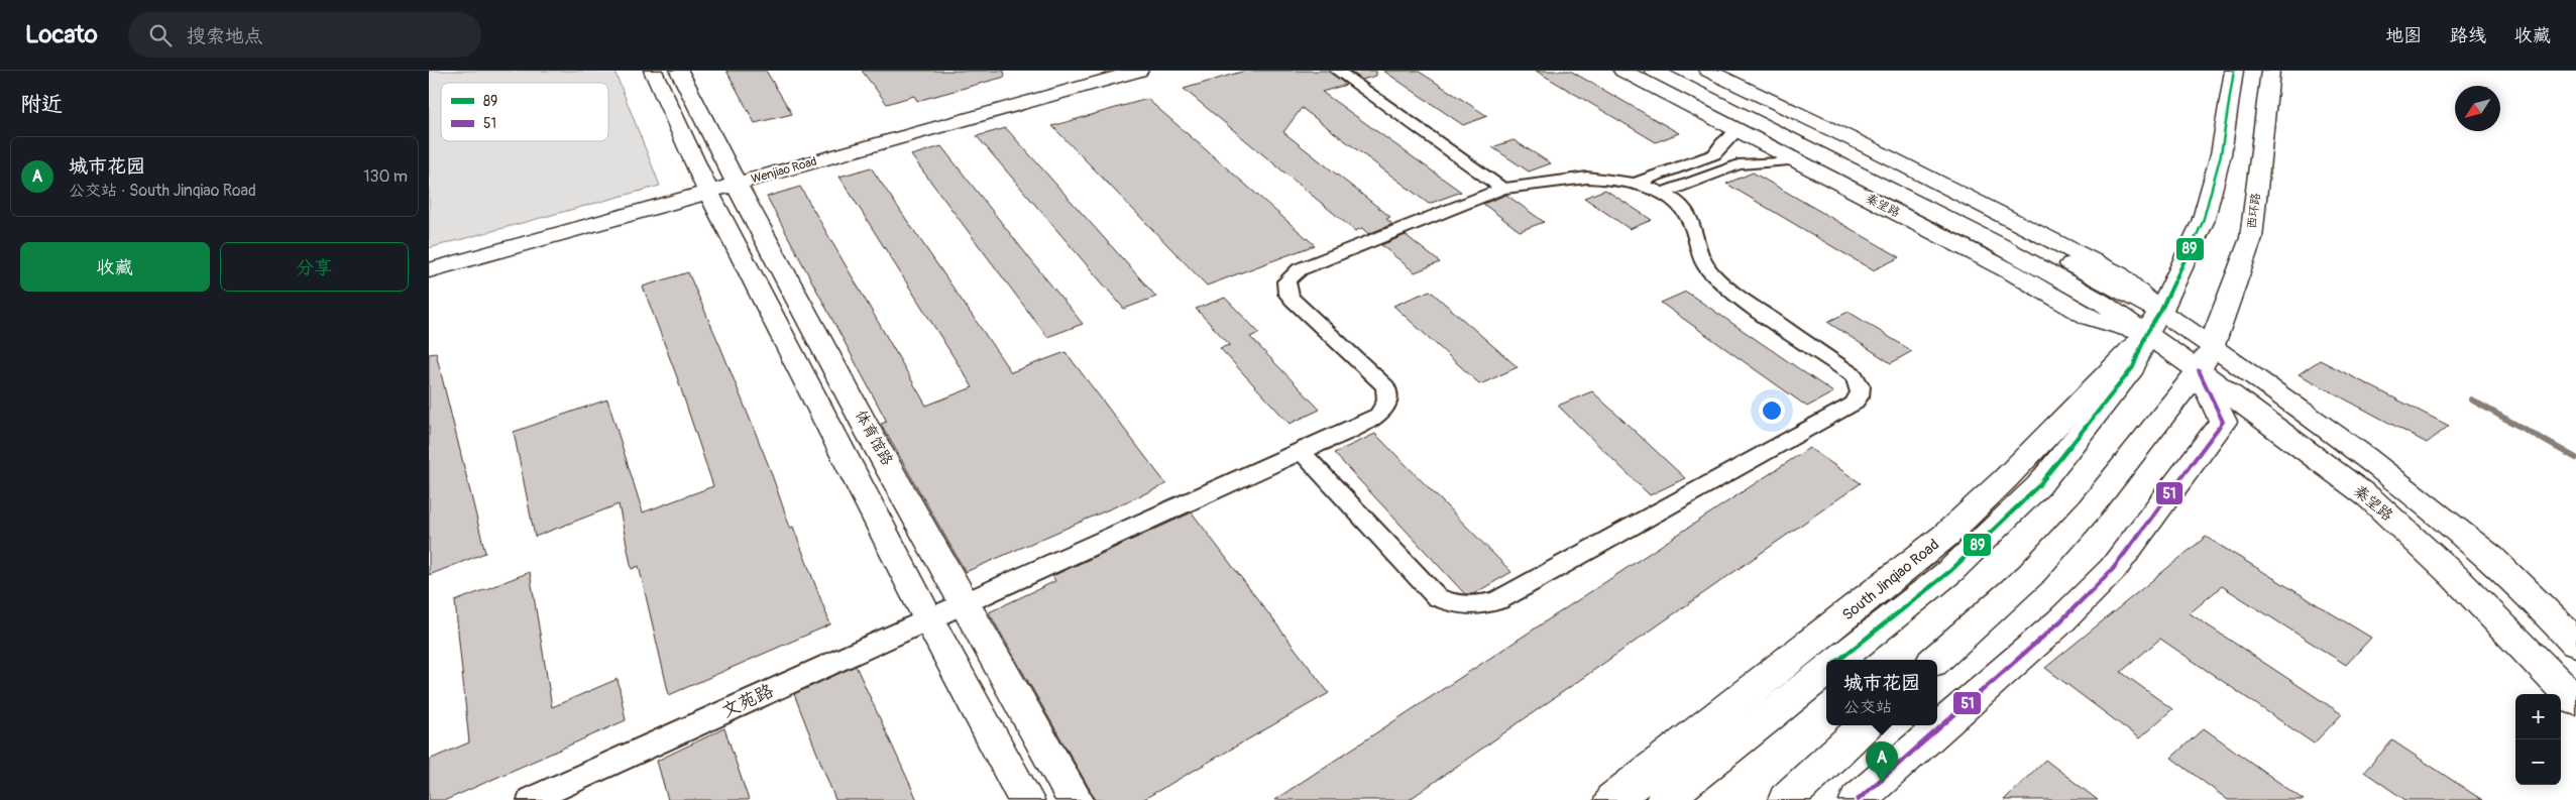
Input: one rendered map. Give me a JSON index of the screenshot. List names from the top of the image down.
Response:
{
  "streets": {
    "main road": [
      "Wenjiao Road",
      "秦望路",
      "西环路",
      "体育馆路",
      "South Jinqiao Road"
    ],
    "street": ["文苑路"]
  },
  "crossings": [
    ["Wenjiao Road", "体育馆路"],
    ["秦望路", "西环路"],
    ["秦望路", "South Jinqiao Road"],
    ["体育馆路", "文苑路"]
  ],
  "lines": ["transit line 89", "transit line 51"],
  "legend": ["89", "51"],
  "north": "bottom left",
  "page": {
    "header": "Locato",
    "search": "搜索地点",
    "nav": ["地图", "路线", "收藏"],
    "heading": "附近",
    "list": [
      {
        "mark": "A",
        "name": "城市花园",
        "note": "公交站 · South Jinqiao Road",
        "value": "130 m"
      }
    ],
    "buttons": ["收藏", "分享"],
    "popup": ["城市花园", "公交站"],
    "map_buttons": ["+", "−"],
    "pins": "A"
  }
}
